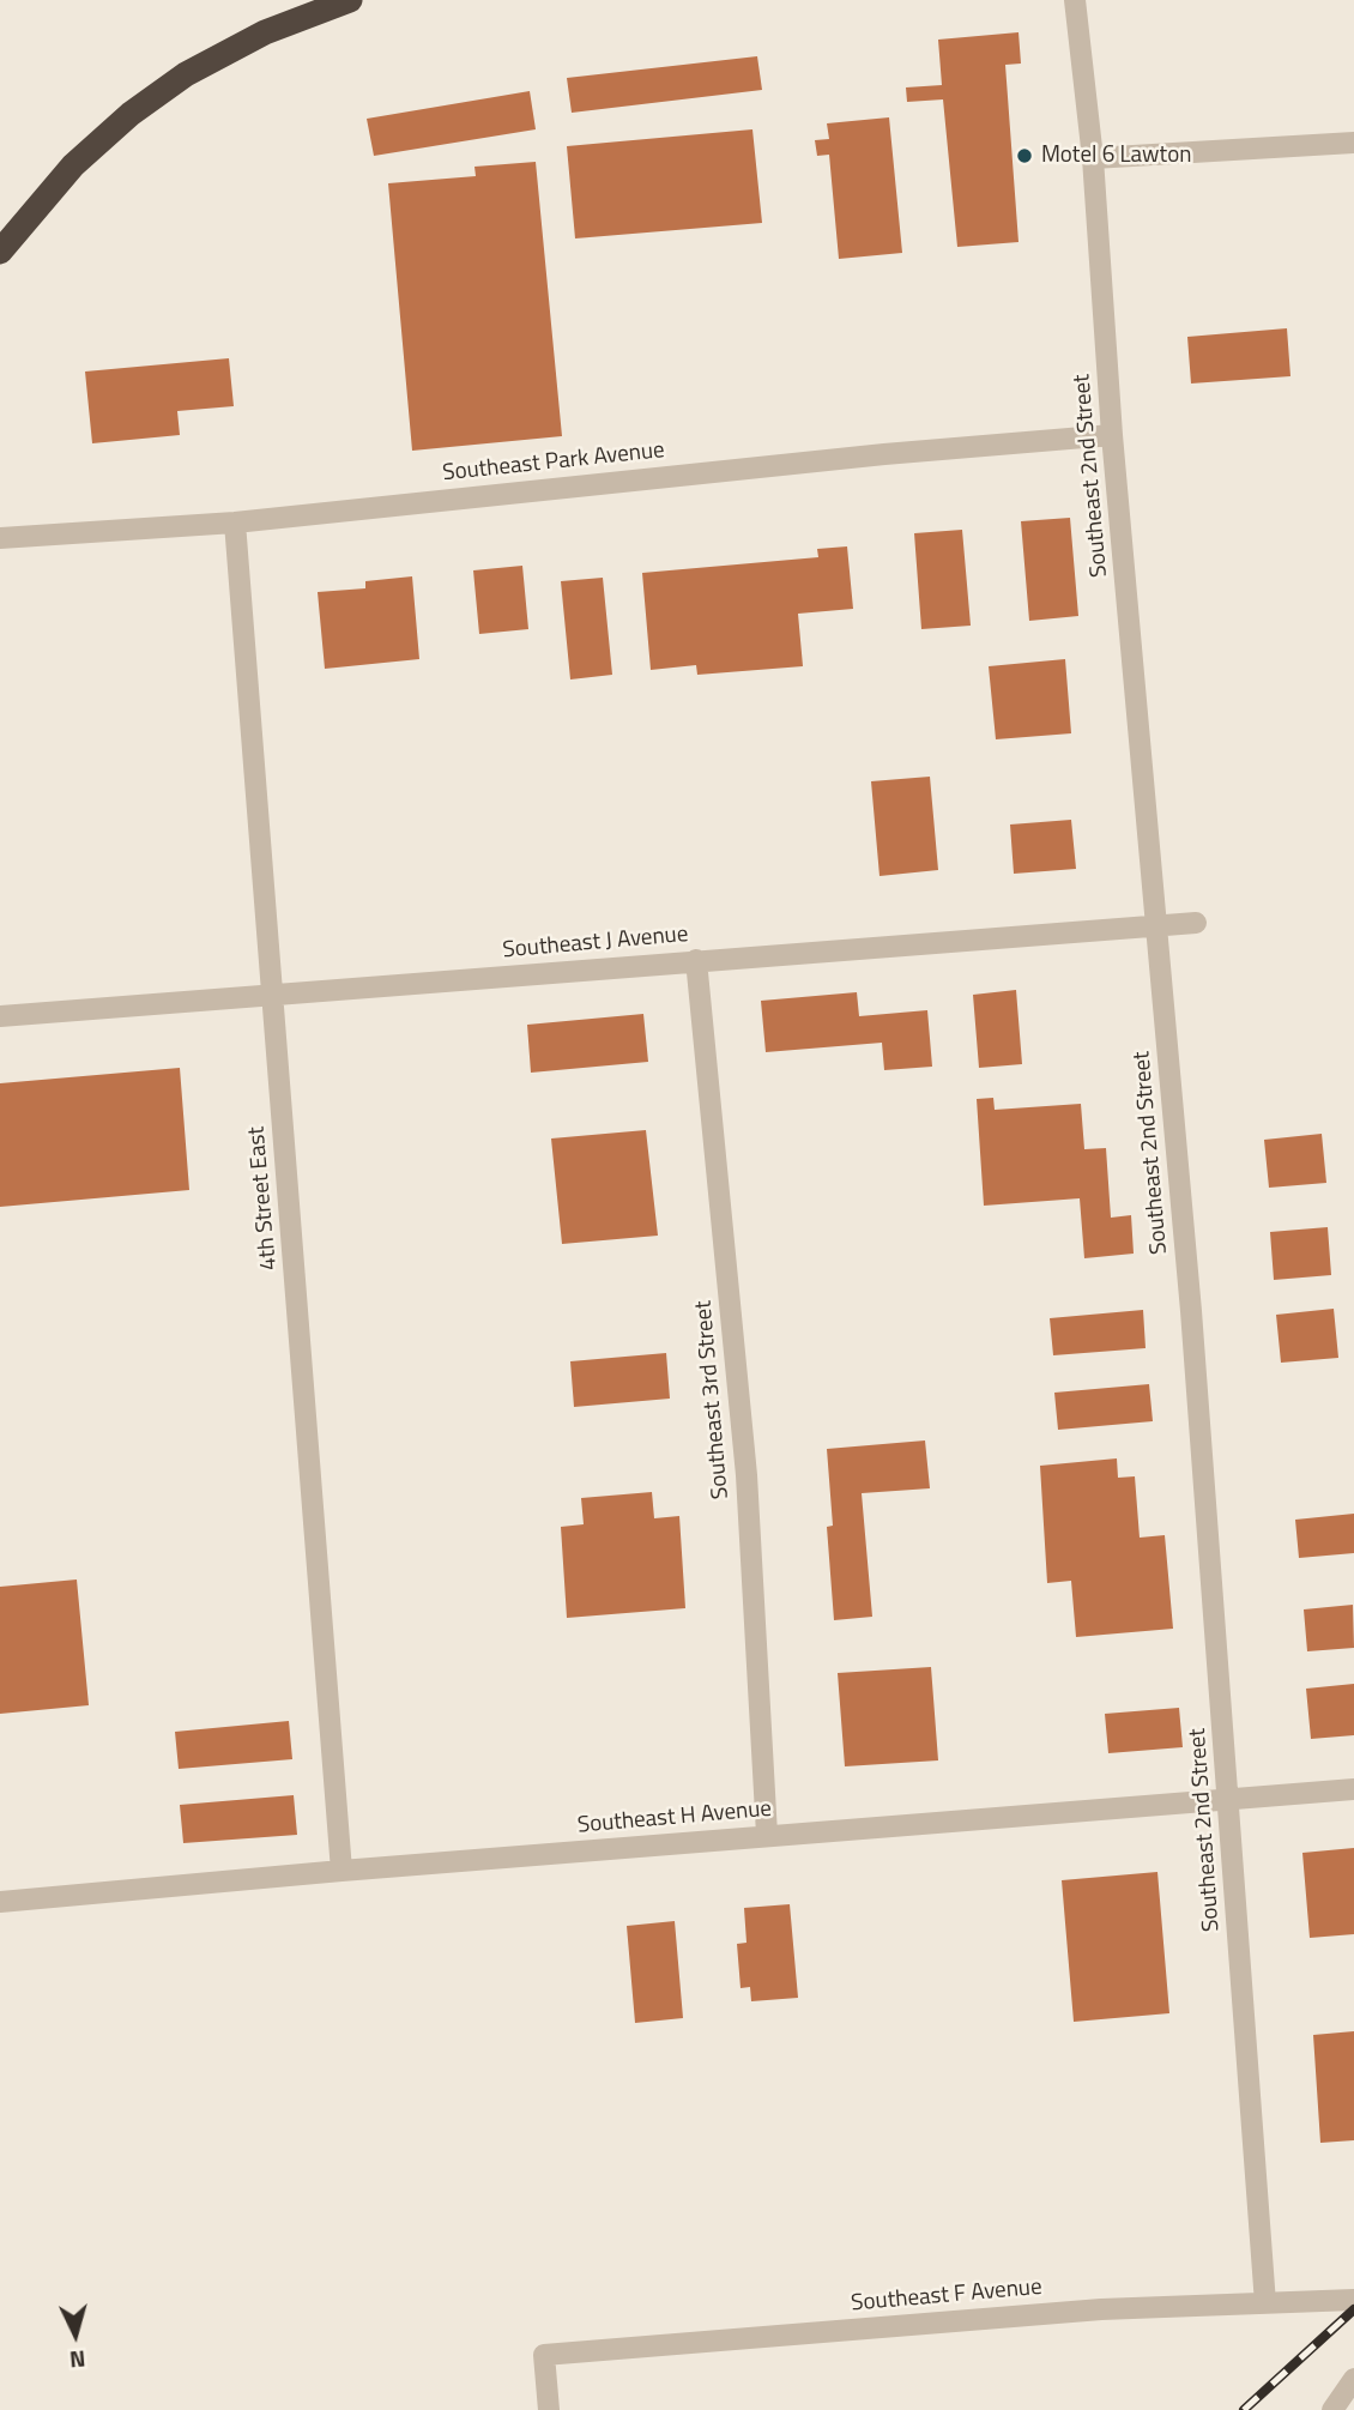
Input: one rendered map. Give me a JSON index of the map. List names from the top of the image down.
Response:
{
  "streets": {
    "street": [
      "Southeast Park Avenue",
      "Southeast 2nd Street",
      "Southeast J Avenue",
      "4th Street East",
      "Southeast 3rd Street",
      "Southeast H Avenue",
      "Southeast F Avenue"
    ]
  },
  "crossings": [
    ["Southeast Park Avenue", "Southeast 2nd Street"],
    ["Southeast Park Avenue", "4th Street East"],
    ["Southeast 2nd Street", "Southeast J Avenue"],
    ["Southeast 2nd Street", "Southeast H Avenue"],
    ["Southeast 2nd Street", "Southeast F Avenue"],
    ["Southeast J Avenue", "4th Street East"],
    ["Southeast J Avenue", "Southeast 3rd Street"],
    ["4th Street East", "Southeast H Avenue"],
    ["Southeast 3rd Street", "Southeast H Avenue"]
  ],
  "places": ["Motel 6 Lawton"],
  "north": "bottom"
}
